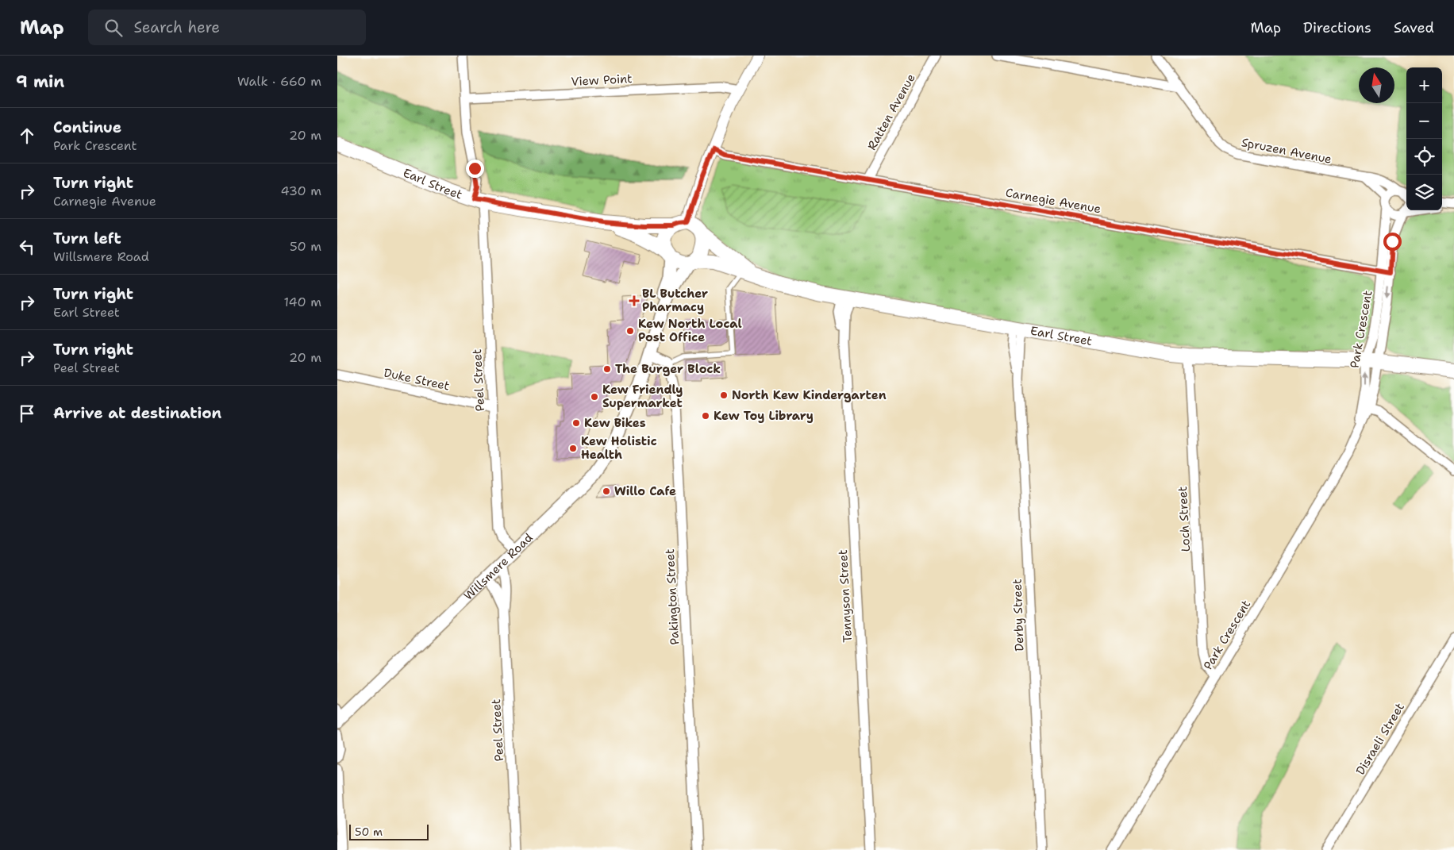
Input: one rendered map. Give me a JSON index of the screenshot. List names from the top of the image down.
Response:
{
  "streets": {
    "main road": ["Earl Street", "Willsmere Road"],
    "street": [
      "View Point",
      "Ratten Avenue",
      "Spruzen Avenue",
      "Carnegie Avenue",
      "Park Crescent",
      "Duke Street",
      "Peel Street",
      "Loch Street",
      "Tennyson Street",
      "Pakington Street",
      "Derby Street",
      "Disraeli Street"
    ]
  },
  "crossings": [
    ["View Point", "Peel Street"],
    ["Ratten Avenue", "Carnegie Avenue"],
    ["Earl Street", "Park Crescent"],
    ["Earl Street", "Peel Street"],
    ["Earl Street", "Loch Street"],
    ["Earl Street", "Willsmere Road"],
    ["Earl Street", "Tennyson Street"],
    ["Earl Street", "Derby Street"],
    ["Carnegie Avenue", "Park Crescent"],
    ["Park Crescent", "Loch Street"],
    ["Duke Street", "Peel Street"],
    ["Peel Street", "Willsmere Road"]
  ],
  "places": {
    "health": ["BL Butcher Pharmacy"],
    "other": [
      "Kew North Local Post Office",
      "The Burger Block",
      "North Kew Kindergarten",
      "Kew Friendly Supermarket",
      "Kew Toy Library",
      "Kew Bikes",
      "Kew Holistic Health",
      "Willo Cafe"
    ]
  },
  "scale_bar": "50 m",
  "north": "top",
  "page": {
    "header": "Map",
    "search": "Search here",
    "nav": ["Map", "Directions", "Saved"],
    "heading": ["9 min", "Walk · 660 m"],
    "map_buttons": ["+", "−"],
    "list": [
      ["Continue", "Park Crescent", "20 m"],
      ["Turn right", "Carnegie Avenue", "430 m"],
      ["Turn left", "Willsmere Road", "50 m"],
      ["Turn right", "Earl Street", "140 m"],
      ["Turn right", "Peel Street", "20 m"],
      "Arrive at destination"
    ],
    "scale": "50 m"
  }
}
